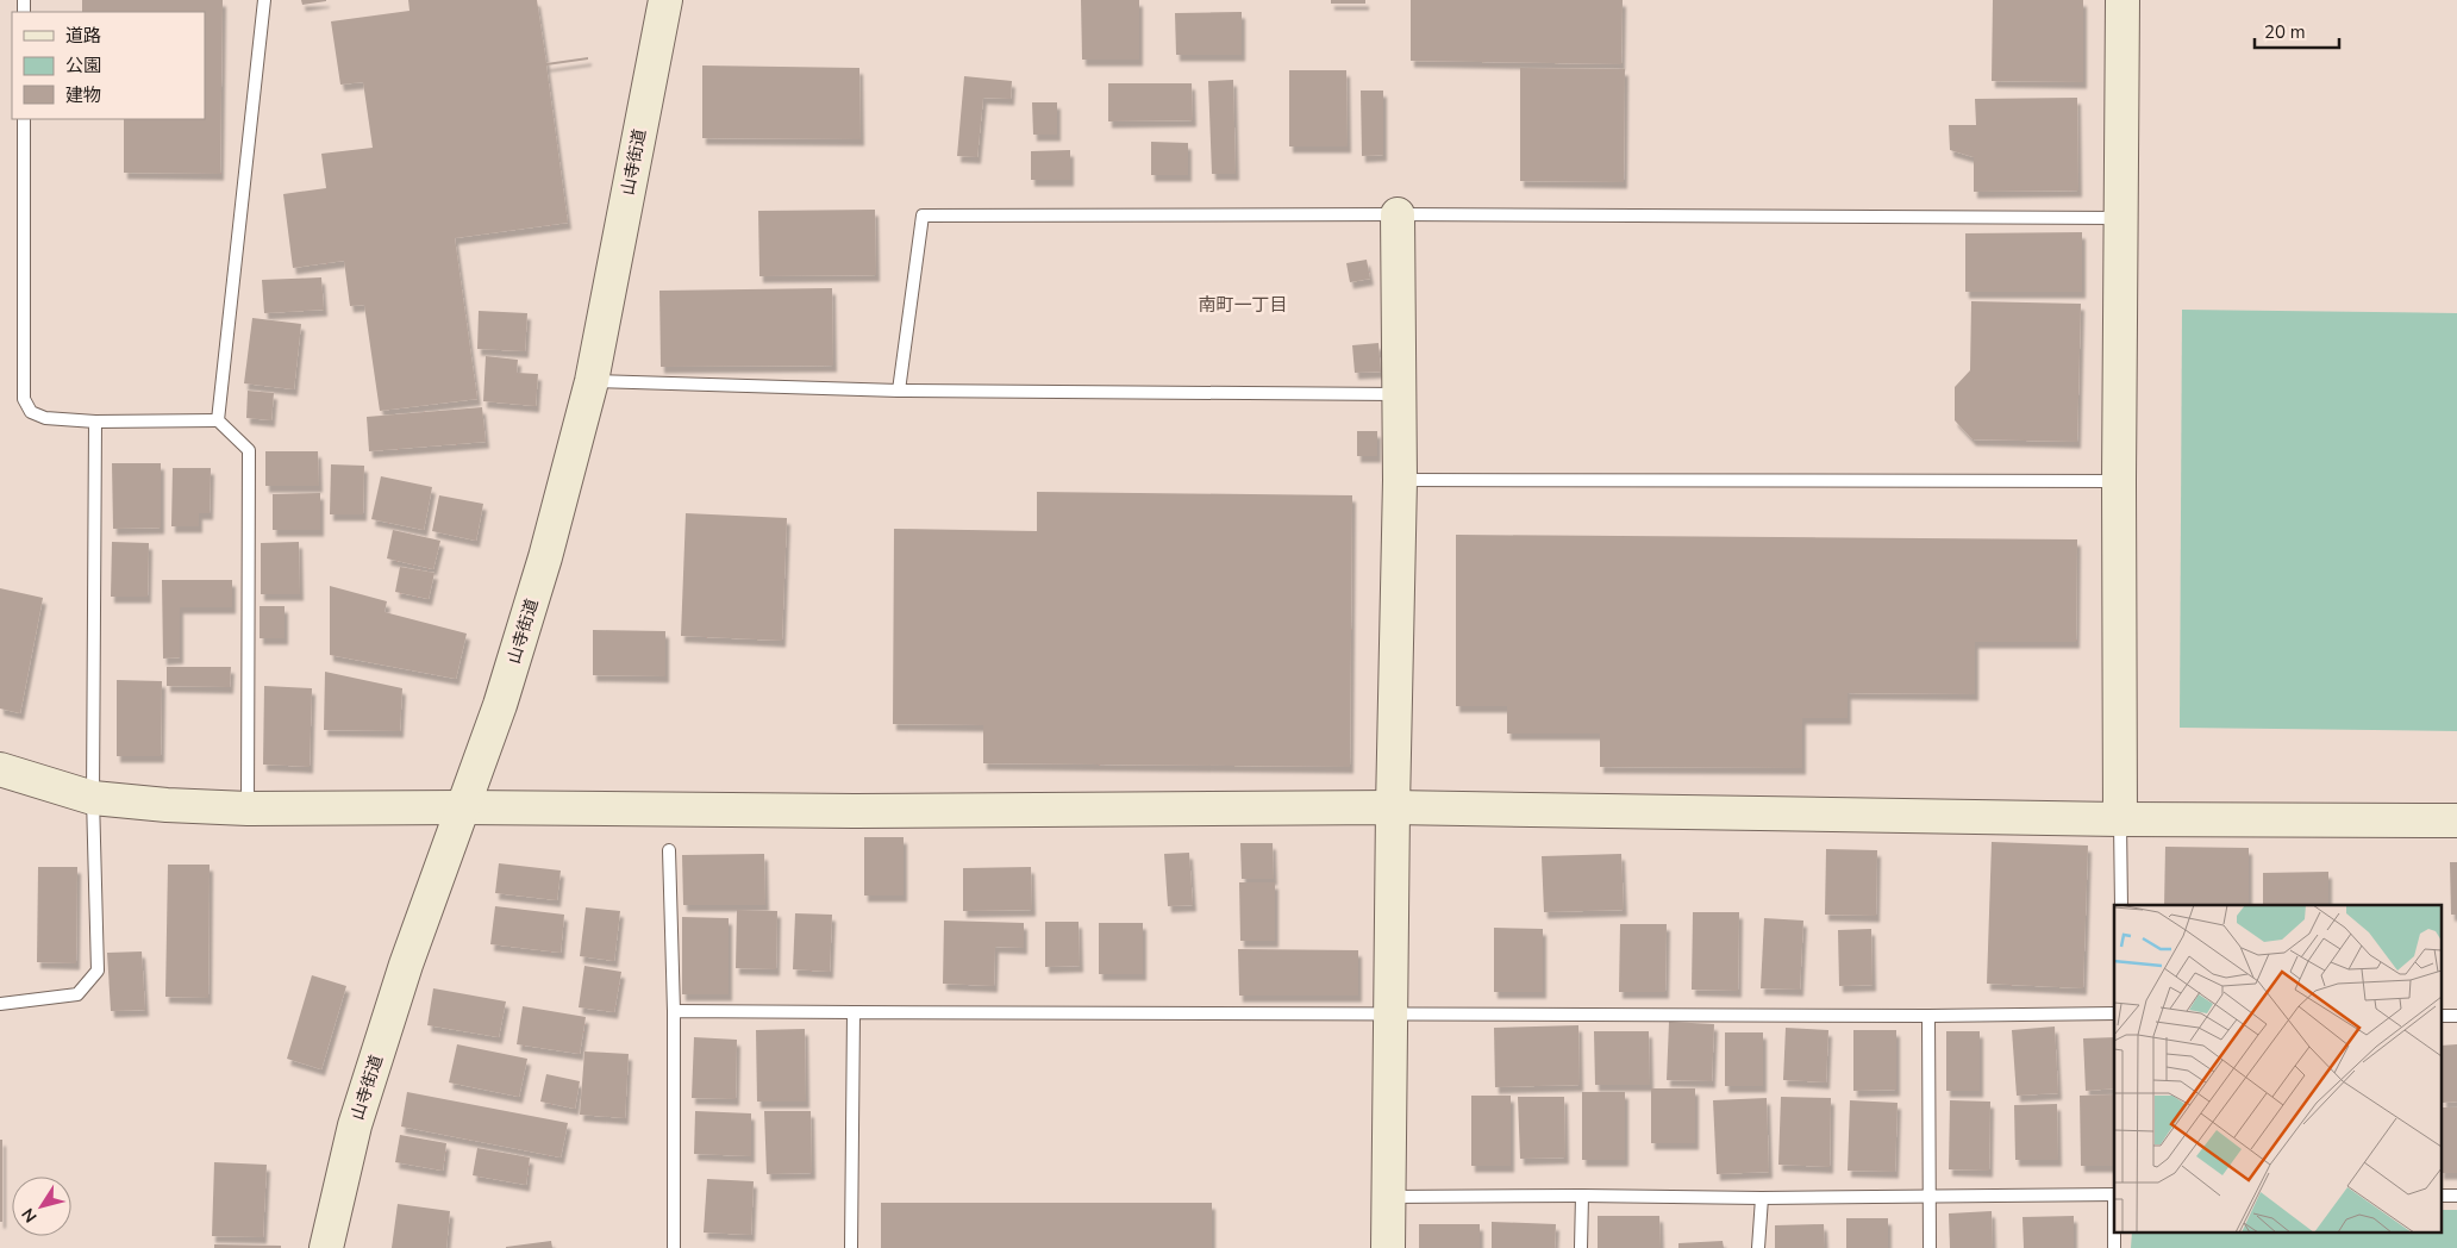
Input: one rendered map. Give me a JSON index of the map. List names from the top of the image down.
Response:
{
  "streets": {
    "street": ["山寺街道"]
  },
  "districts": ["南町一丁目"],
  "legend": ["道路", "公園", "建物"],
  "scale_bar": "20 m",
  "north": "bottom left"
}
